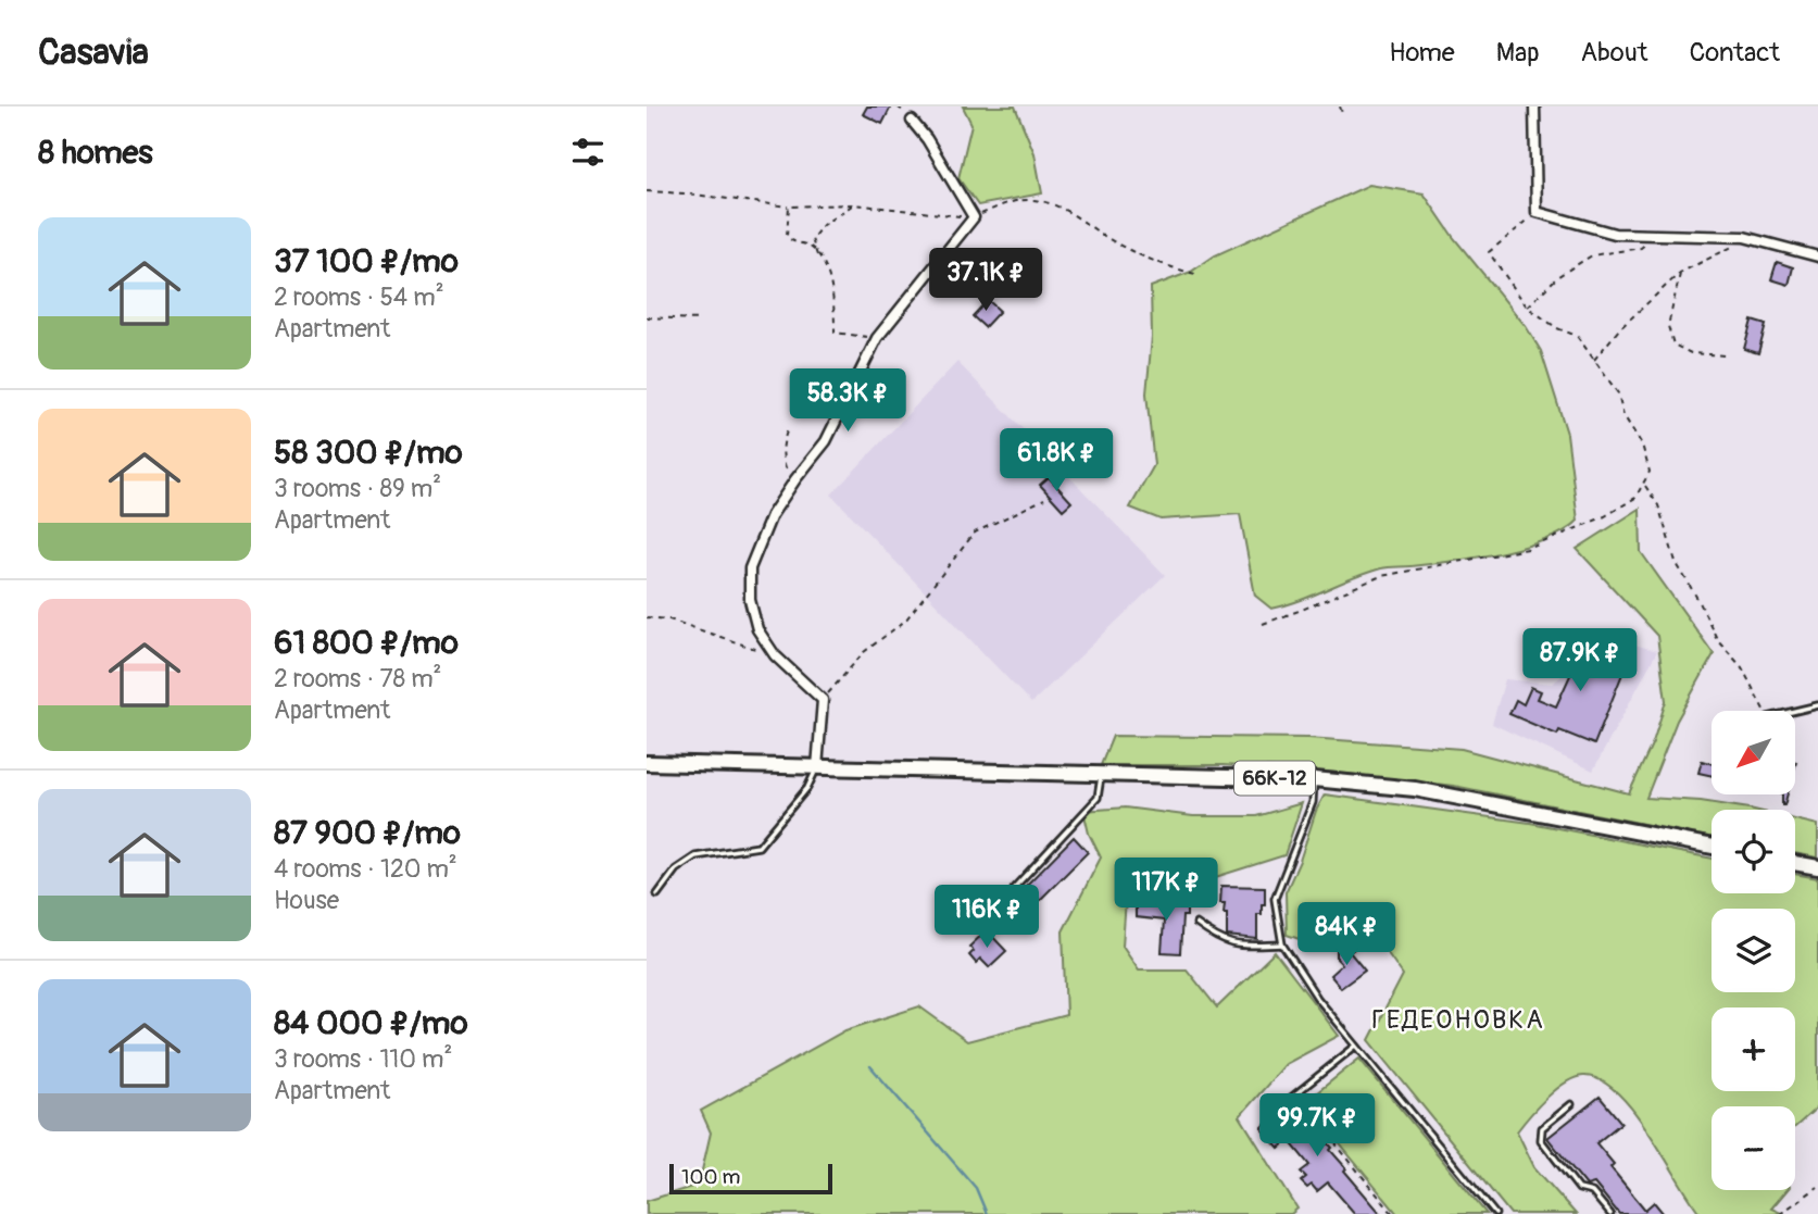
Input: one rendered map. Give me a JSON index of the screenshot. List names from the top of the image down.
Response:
{
  "streets": {
    "main road": ["66К-12"]
  },
  "districts": ["ГЕДЕОНОВКА"],
  "scale_bar": "100 m",
  "north": "bottom left",
  "page": {
    "header": "Casavia",
    "nav": [
      "Home",
      "Map",
      "About",
      "Contact"
    ],
    "heading": "8 homes",
    "list": [
      {
        "name": "37 100 ₽/mo",
        "note": "2 rooms · 54 m² · Apartment"
      },
      {
        "name": "58 300 ₽/mo",
        "note": "3 rooms · 89 m² · Apartment"
      },
      {
        "name": "61 800 ₽/mo",
        "note": "2 rooms · 78 m² · Apartment"
      },
      {
        "name": "87 900 ₽/mo",
        "note": "4 rooms · 120 m² · House"
      },
      {
        "name": "84 000 ₽/mo",
        "note": "3 rooms · 110 m² · Apartment"
      }
    ],
    "price": [
      "37.1K ₽",
      "58.3K ₽",
      "61.8K ₽",
      "87.9K ₽",
      "117K ₽",
      "116K ₽",
      "84K ₽",
      "99.7K ₽"
    ],
    "map_buttons": ["+", "−"],
    "scale": "100 m"
  }
}
